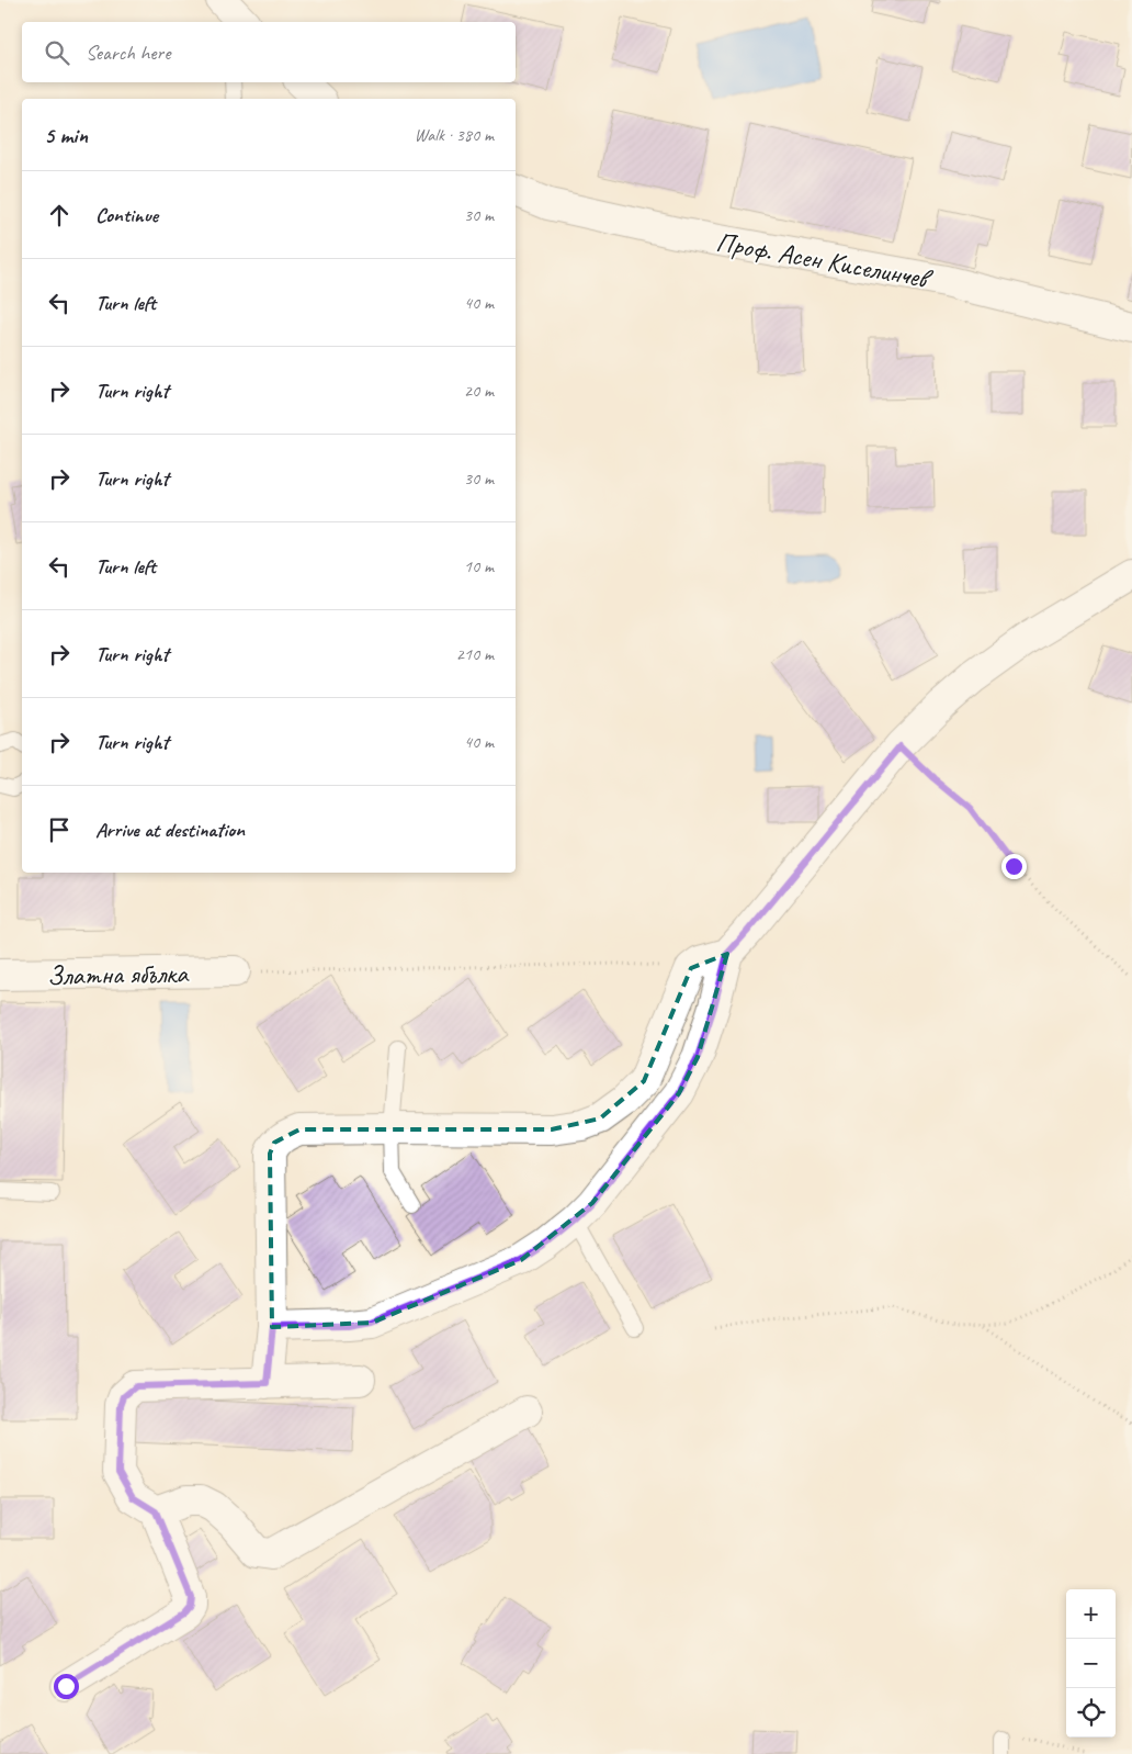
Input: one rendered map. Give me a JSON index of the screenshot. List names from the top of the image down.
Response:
{
  "streets": {
    "street": ["Проф. Асен Киселинчев", "Златна ябълка"]
  },
  "page": {
    "search": "Search here",
    "heading": ["5 min", "Walk · 380 m"],
    "list": [
      ["Continue", "30 m"],
      ["Turn left", "40 m"],
      ["Turn right", "20 m"],
      ["Turn right", "30 m"],
      ["Turn left", "10 m"],
      ["Turn right", "210 m"],
      ["Turn right", "40 m"],
      "Arrive at destination"
    ],
    "map_buttons": ["+", "−"]
  }
}
